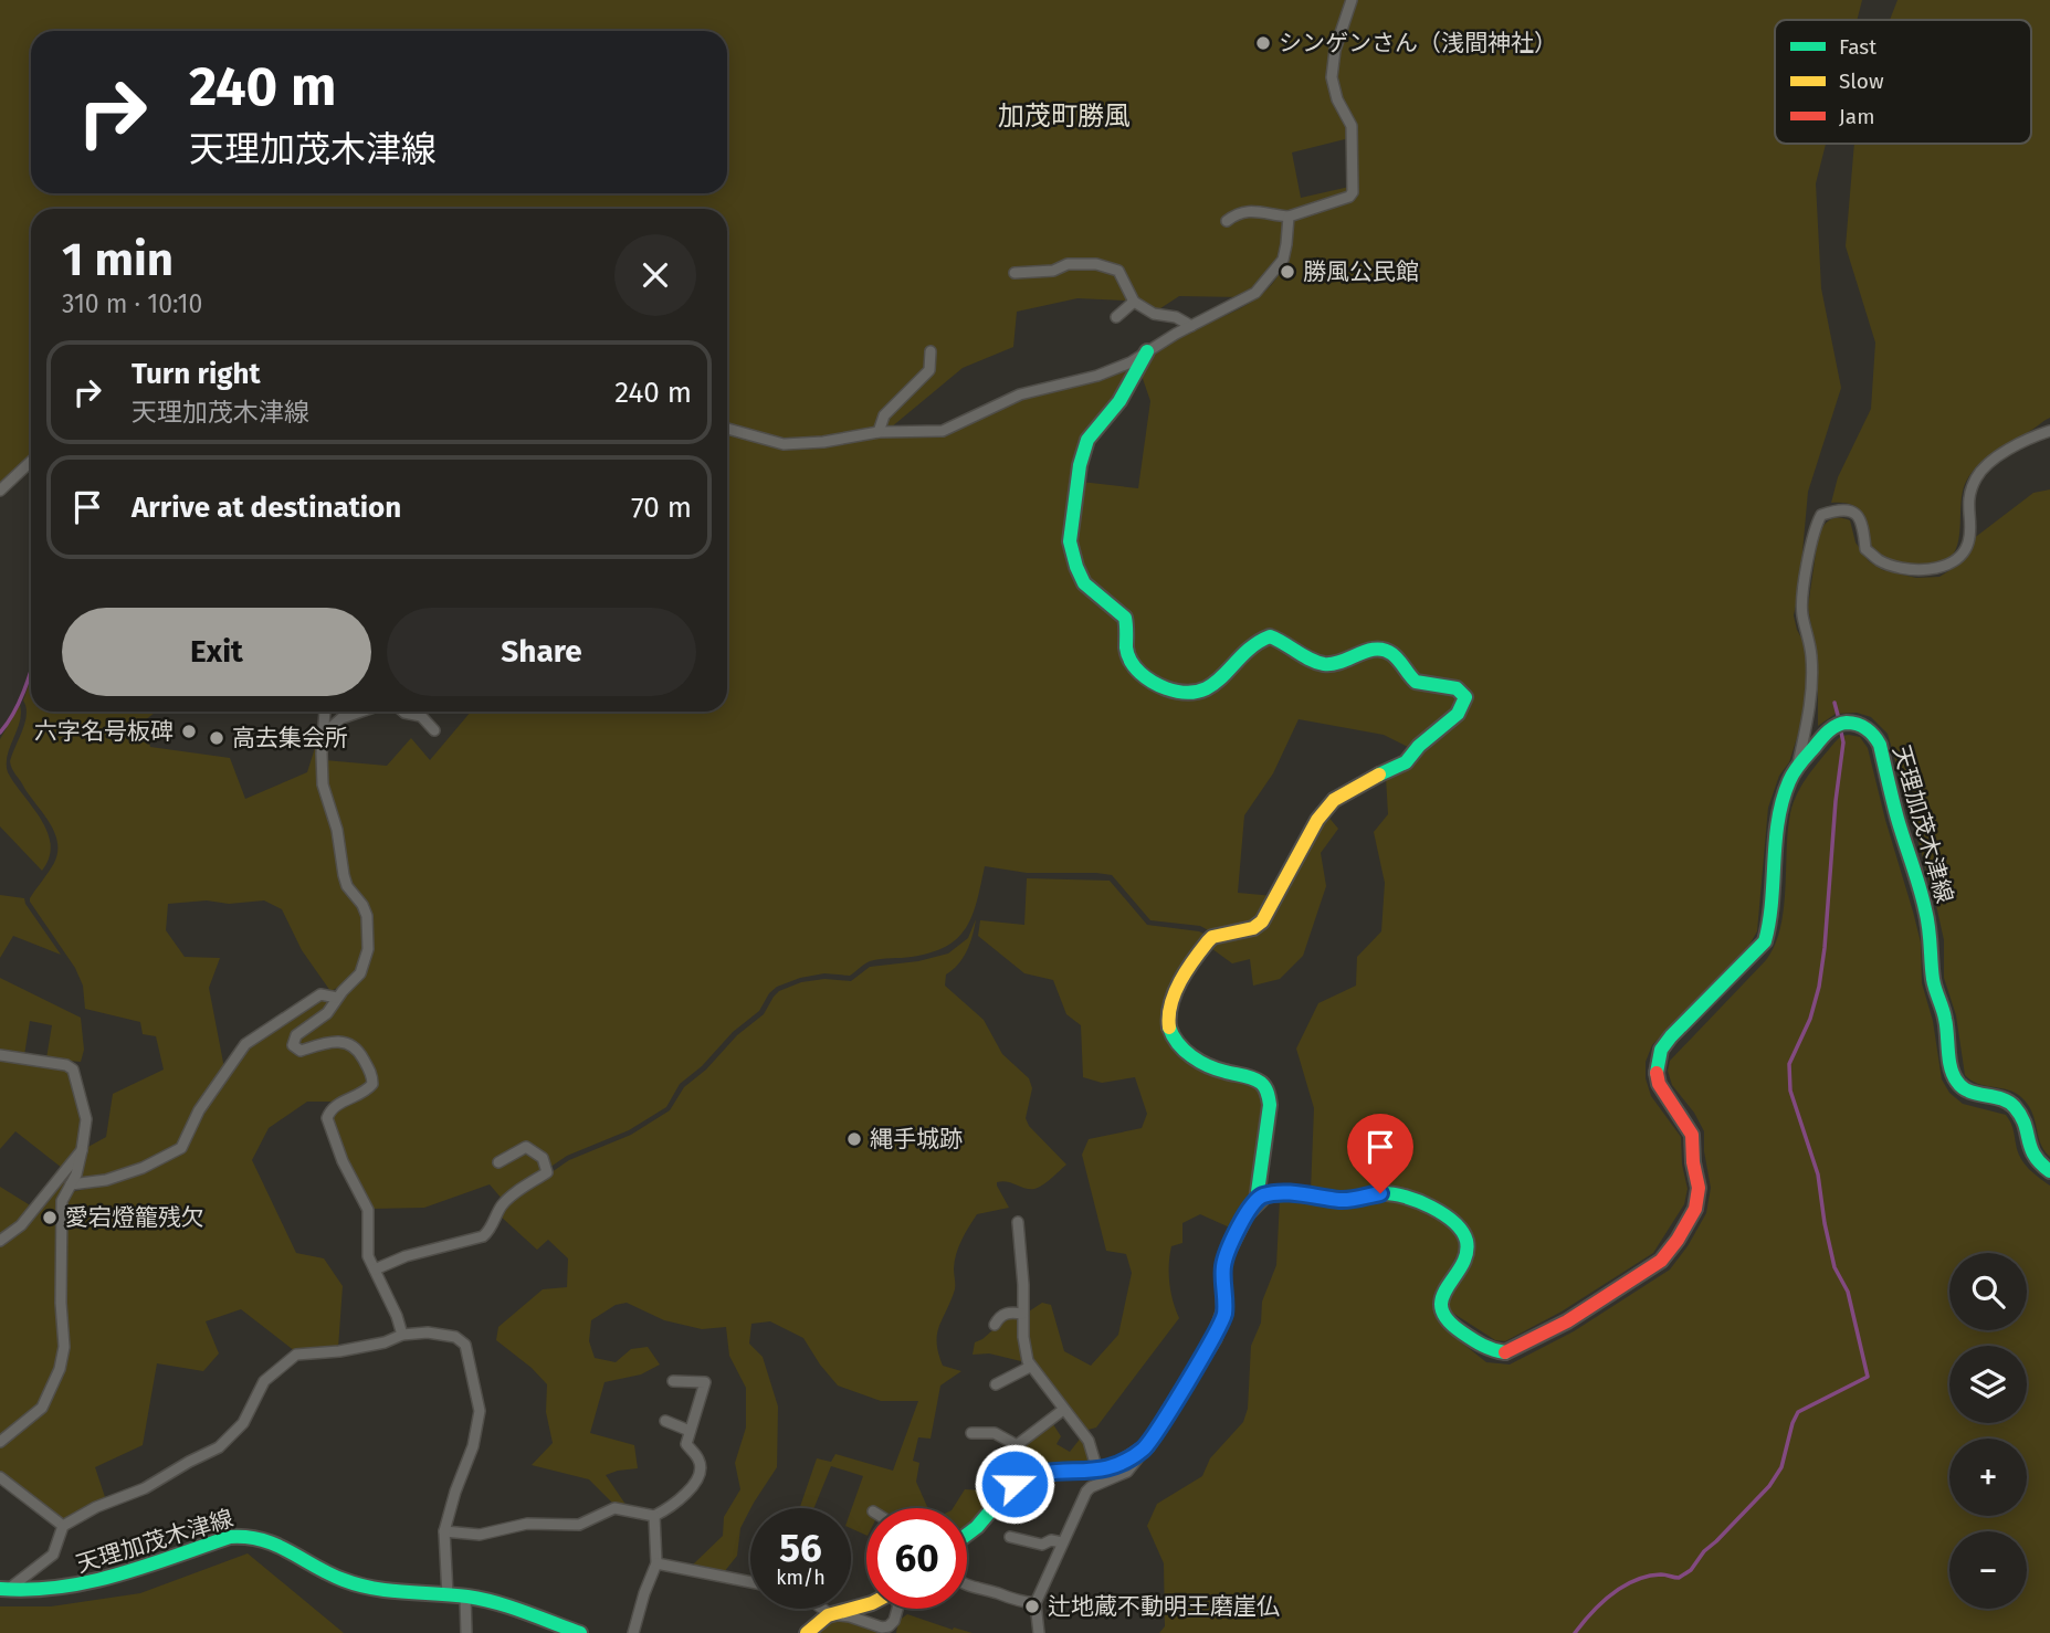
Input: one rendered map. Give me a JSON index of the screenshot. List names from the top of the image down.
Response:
{
  "streets": {
    "main road": ["天理加茂木津線"]
  },
  "districts": ["加茂町勝風"],
  "places": [
    "シンゲンさん（浅間神社）",
    "勝風公民館",
    "六字名号板碑",
    "高去集会所",
    "縄手城跡",
    "愛宕燈籠残欠",
    "辻地蔵不動明王磨崖仏"
  ],
  "legend": ["Fast", "Slow", "Jam"],
  "page": {
    "turn": ["240 m", "天理加茂木津線"],
    "heading": ["1 min", "310 m · 10:10"],
    "list": [
      {
        "name": "Turn right",
        "note": "天理加茂木津線",
        "value": "240 m"
      },
      {
        "name": "Arrive at destination",
        "value": "70 m"
      }
    ],
    "buttons": ["Exit", "Share"],
    "map_buttons": ["+", "−"],
    "speed": "56 km/h",
    "limit": "60"
  }
}
